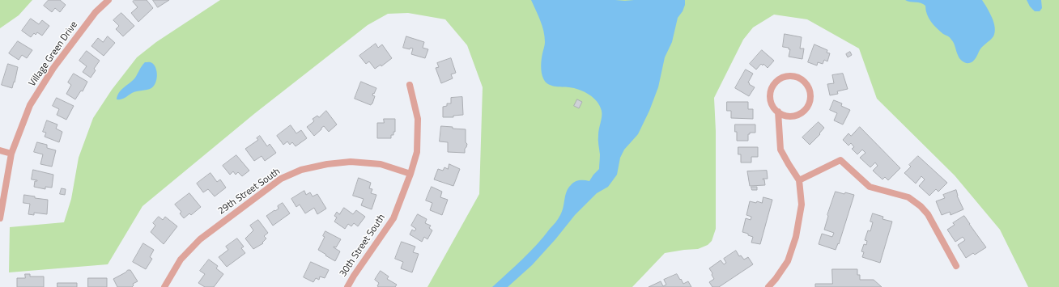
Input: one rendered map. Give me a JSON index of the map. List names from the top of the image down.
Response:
{
  "streets": {
    "street": ["Village Green Drive", "29th Street South", "30th Street South"]
  },
  "crossings": [
    ["29th Street South", "30th Street South"]
  ]
}
